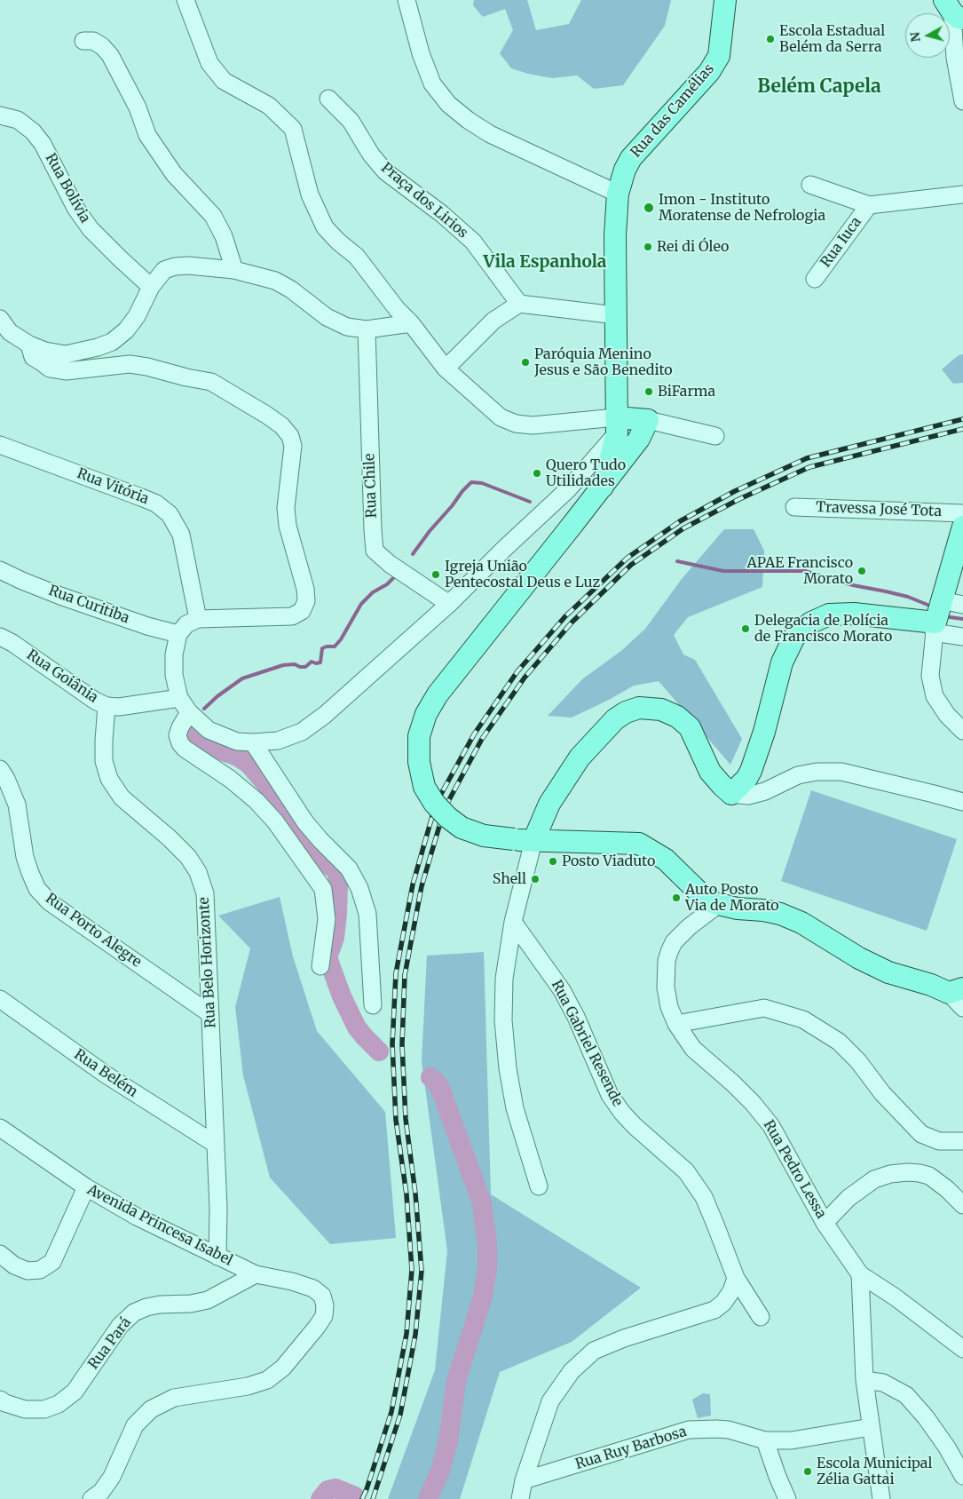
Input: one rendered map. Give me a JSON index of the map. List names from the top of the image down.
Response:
{
  "streets": {
    "main road": ["Rua das Camélias"],
    "street": [
      "Rua Bolívia",
      "Praça dos Lirios",
      "Rua Iuca",
      "Rua Chile",
      "Rua Vitória",
      "Travessa José Tota",
      "Rua Curitiba",
      "Rua Goiânia",
      "Rua Porto Alegre",
      "Rua Belo Horizonte",
      "Rua Gabriel Resende",
      "Rua Belém",
      "Rua Pedro Lessa",
      "Avenida Princesa Isabel",
      "Rua Pará",
      "Rua Ruy Barbosa"
    ]
  },
  "crossings": [
    ["Rua Goiânia", "Rua Belo Horizonte"],
    ["Rua Porto Alegre", "Rua Belo Horizonte"],
    ["Rua Belo Horizonte", "Rua Belém"],
    ["Rua Belo Horizonte", "Avenida Princesa Isabel"],
    ["Avenida Princesa Isabel", "Rua Pará"]
  ],
  "districts": ["Belém Capela", "Vila Espanhola"],
  "places": [
    "Escola Estadual Belém da Serra",
    "Imon - Instituto Moratense de Nefrologia",
    "Rei di Óleo",
    "Paróquia Menino Jesus e São Benedito",
    "BiFarma",
    "Quero Tudo Utilidades",
    "APAE Francisco Morato",
    "Igreja União Pentecostal Deus e Luz",
    "Delegacia de Polícia de Francisco Morato",
    "Posto Viaduto",
    "Shell",
    "Auto Posto Via de Morato",
    "Escola Municipal Zélia Gattai"
  ],
  "north": "left"
}
